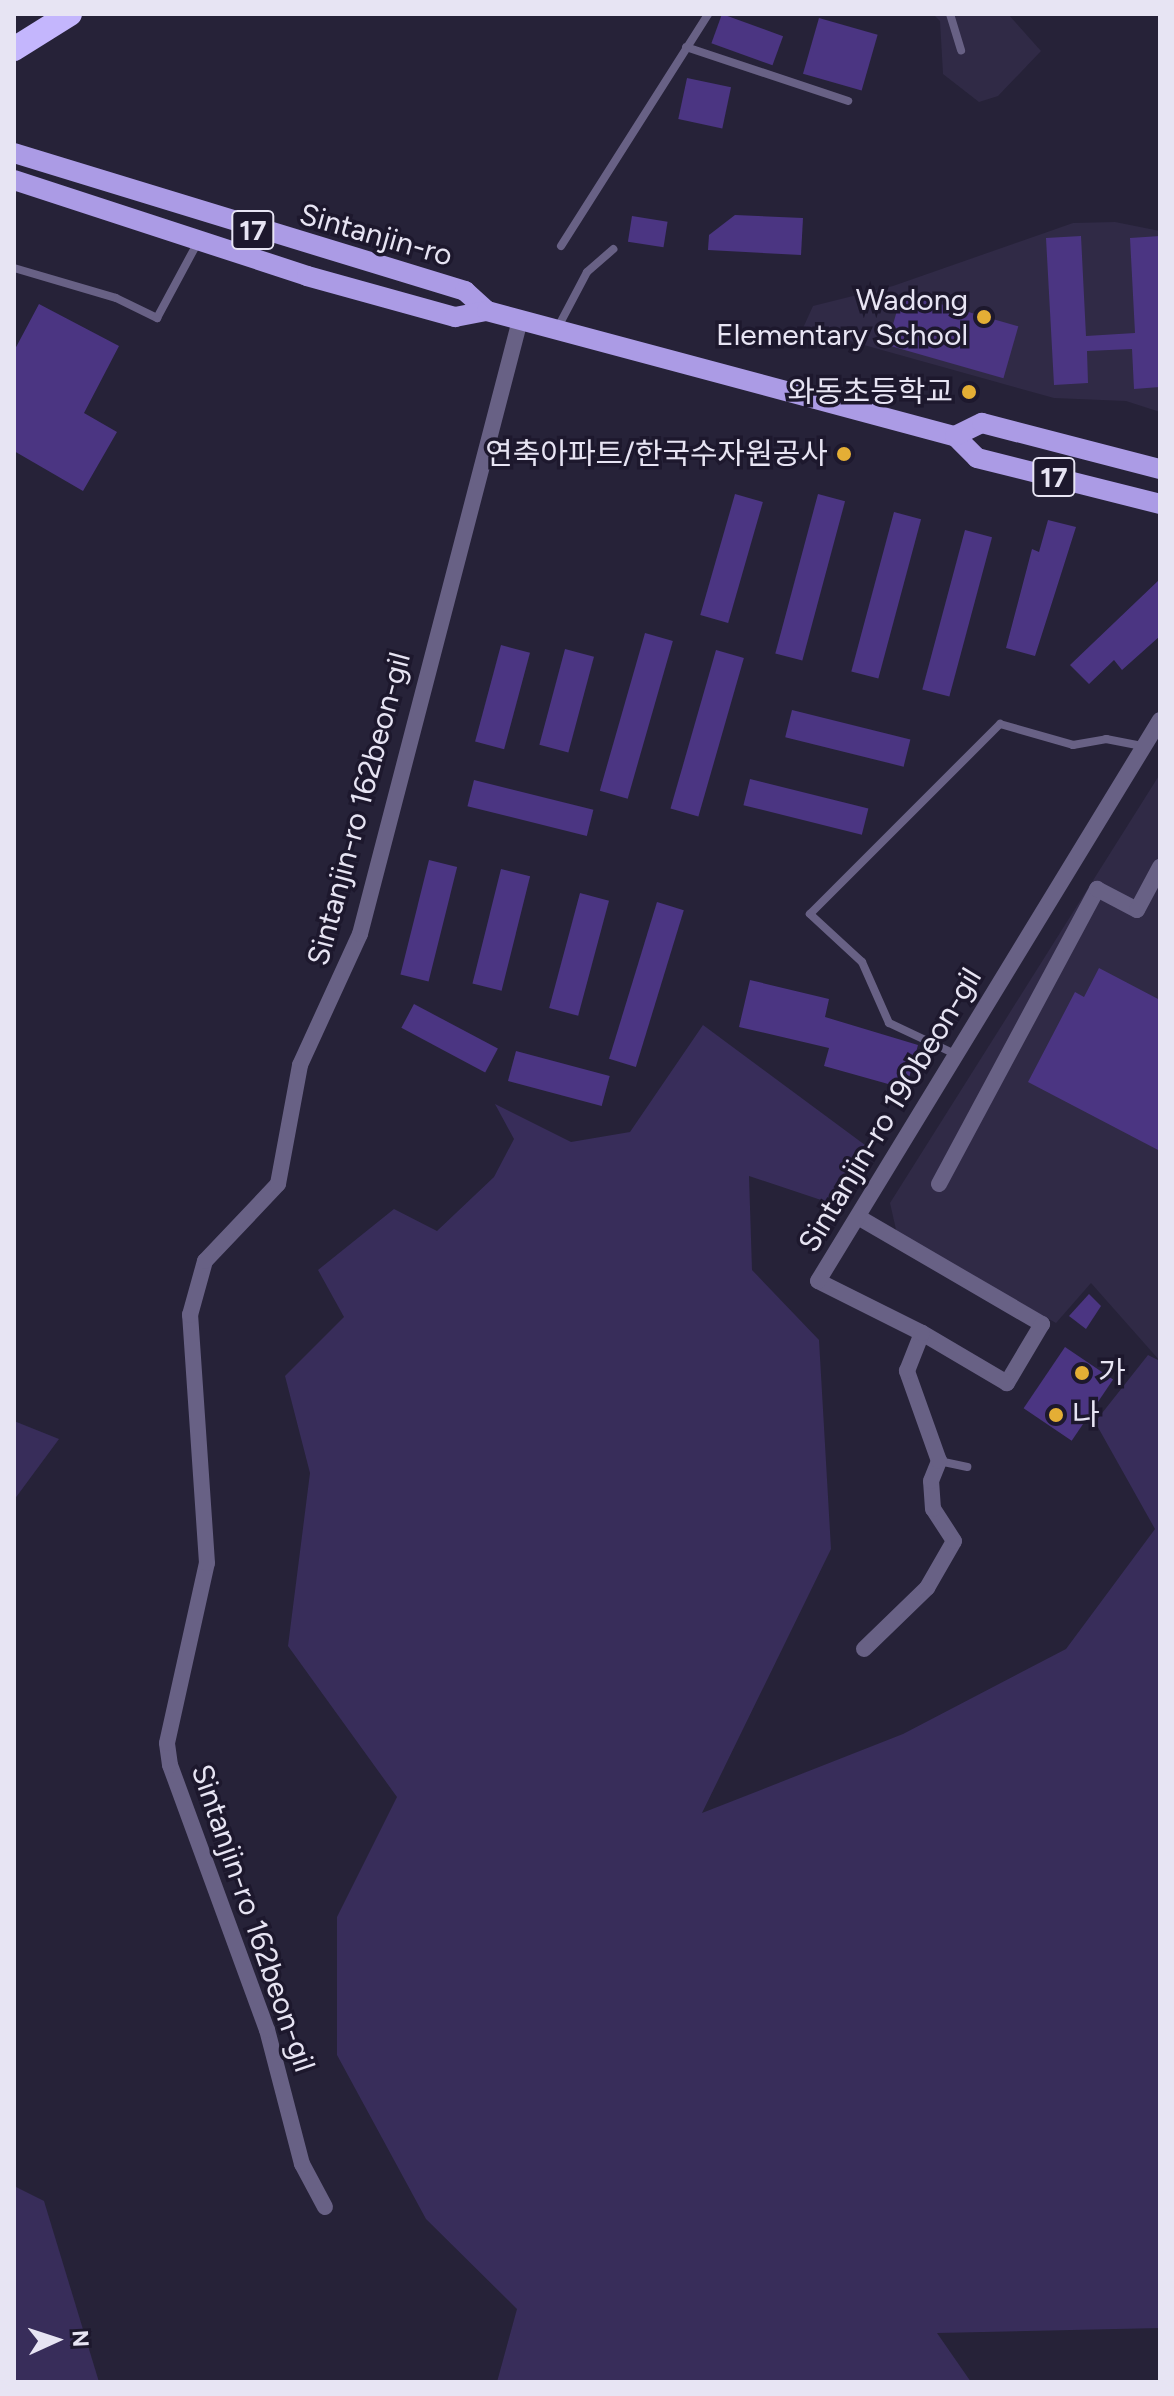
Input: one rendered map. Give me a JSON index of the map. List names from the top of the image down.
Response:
{
  "streets": {
    "main road": ["17", "Sintanjin-ro"],
    "street": ["Sintanjin-ro 162beon-gil", "Sintanjin-ro 190beon-gil"]
  },
  "crossings": [
    ["17", "Sintanjin-ro"],
    ["Sintanjin-ro", "Sintanjin-ro 162beon-gil"]
  ],
  "places": [
    "Wadong Elementary School",
    "와동초등학교",
    "연축아파트/한국수자원공사",
    "가",
    "나"
  ],
  "north": "right"
}
